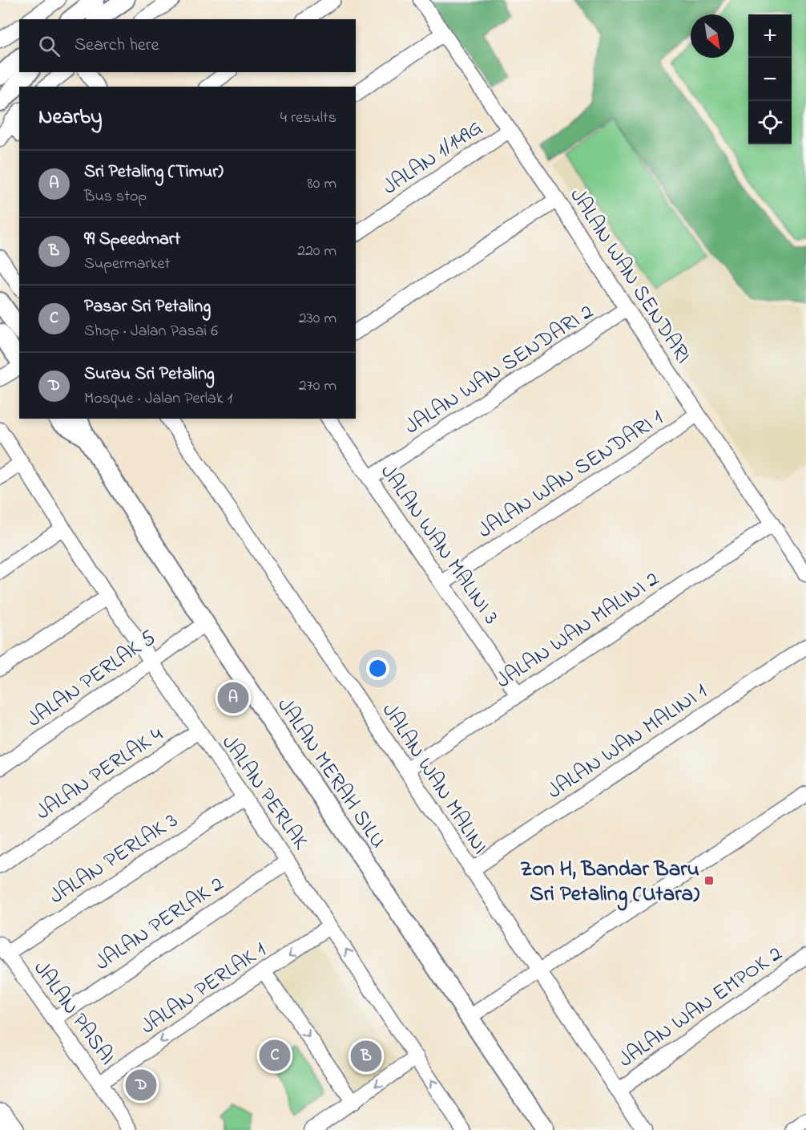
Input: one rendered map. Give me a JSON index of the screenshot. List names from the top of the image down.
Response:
{
  "streets": {
    "street": [
      "JALAN 1/149G",
      "JALAN WAN SENDARI",
      "JALAN WAN SENDARI 2",
      "JALAN WAN SENDARI 1",
      "JALAN WAN MALINI 3",
      "JALAN WAN MALINI 2",
      "JALAN PERLAK 5",
      "JALAN WAN MALINI 1",
      "JALAN PERLAK 4",
      "JALAN MERAH SILU",
      "JALAN WAN MALINI",
      "JALAN PERLAK",
      "JALAN PERLAK 3",
      "JALAN PERLAK 2",
      "JALAN PERLAK 1",
      "JALAN WAN EMPOK 2",
      "JALAN PASAI"
    ]
  },
  "crossings": [
    ["JALAN 1/149G", "JALAN WAN SENDARI"],
    ["JALAN WAN SENDARI", "JALAN WAN SENDARI 2"],
    ["JALAN WAN SENDARI", "JALAN WAN SENDARI 1"],
    ["JALAN WAN SENDARI", "JALAN WAN MALINI 2"],
    ["JALAN WAN SENDARI 2", "JALAN WAN MALINI 3"],
    ["JALAN WAN SENDARI 1", "JALAN WAN MALINI 3"],
    ["JALAN WAN MALINI 3", "JALAN WAN MALINI 2"],
    ["JALAN WAN MALINI 2", "JALAN WAN MALINI"],
    ["JALAN PERLAK 5", "JALAN MERAH SILU"],
    ["JALAN PERLAK 5", "JALAN PERLAK"],
    ["JALAN WAN MALINI 1", "JALAN WAN MALINI"],
    ["JALAN PERLAK 4", "JALAN PERLAK"],
    ["JALAN WAN MALINI", "JALAN WAN EMPOK 2"],
    ["JALAN PERLAK", "JALAN PERLAK 3"],
    ["JALAN PERLAK", "JALAN PERLAK 2"],
    ["JALAN PERLAK", "JALAN PERLAK 1"],
    ["JALAN PERLAK 3", "JALAN PASAI"],
    ["JALAN PERLAK 2", "JALAN PASAI"],
    ["JALAN PERLAK 1", "JALAN PASAI"]
  ],
  "one_way": ["JALAN PERLAK 1"],
  "places": {
    "transit": ["Zon H, Bandar Baru Sri Petaling (Utara)"]
  },
  "north": "bottom right",
  "page": {
    "map_buttons": ["+", "−"],
    "search": "Search here",
    "heading": ["Nearby", "4 results"],
    "list": [
      {
        "mark": "A",
        "name": "Sri Petaling (Timur)",
        "note": "Bus stop",
        "value": "80 m"
      },
      {
        "mark": "B",
        "name": "99 Speedmart",
        "note": "Supermarket",
        "value": "220 m"
      },
      {
        "mark": "C",
        "name": "Pasar Sri Petaling",
        "note": "Shop · Jalan Pasai 6",
        "value": "230 m"
      },
      {
        "mark": "D",
        "name": "Surau Sri Petaling",
        "note": "Mosque · Jalan Perlak 1",
        "value": "270 m"
      }
    ],
    "pins": [
      "A",
      "C",
      "B",
      "D"
    ]
  }
}
